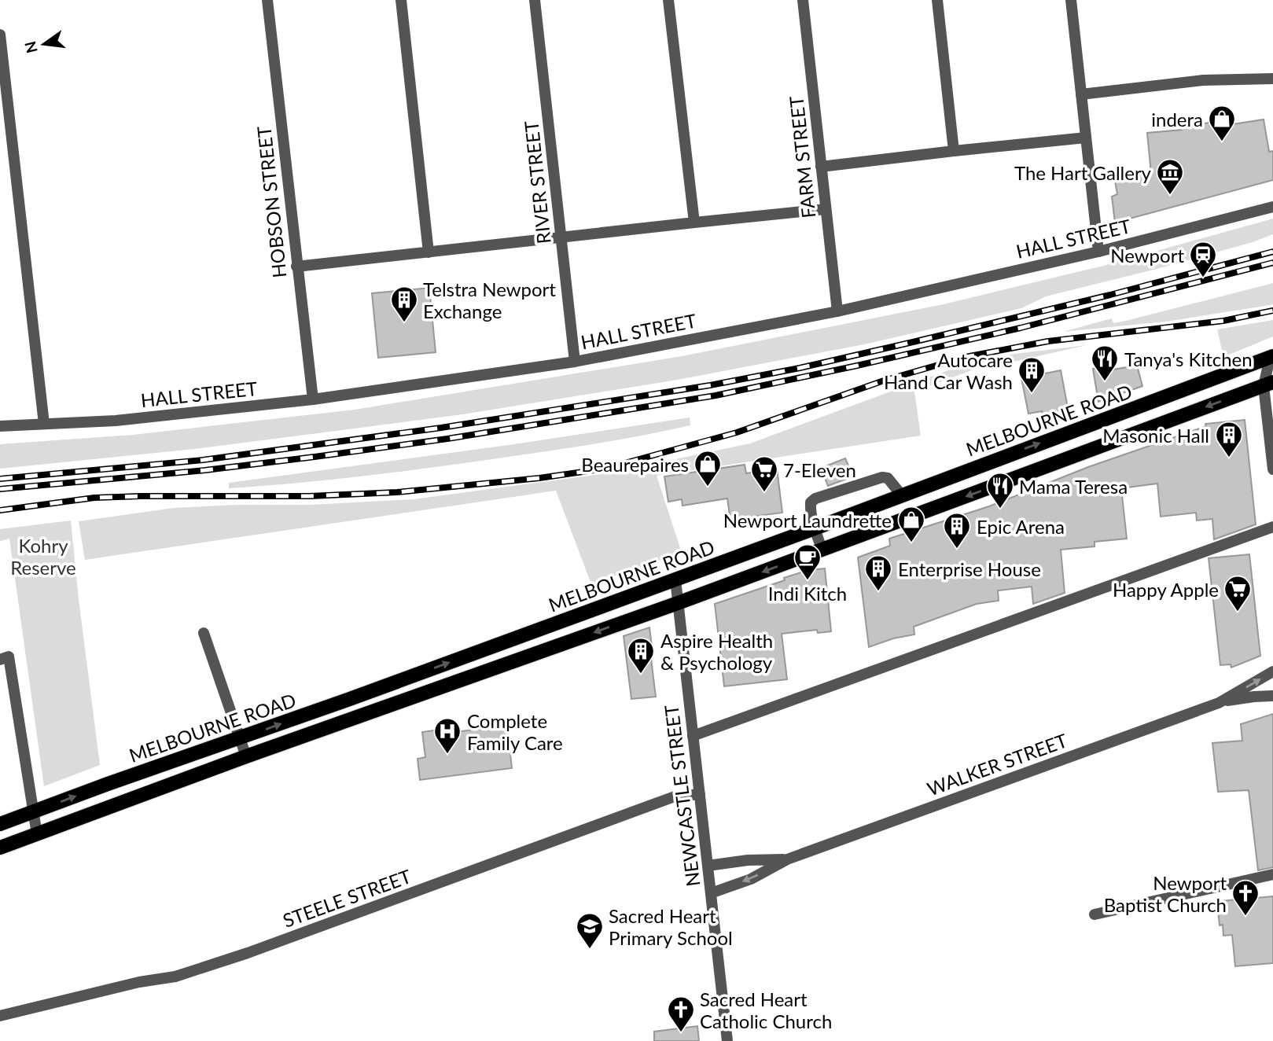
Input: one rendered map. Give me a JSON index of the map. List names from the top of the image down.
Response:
{
  "streets": {
    "main road": ["MELBOURNE ROAD"],
    "street": [
      "FARM STREET",
      "RIVER STREET",
      "HOBSON STREET",
      "HALL STREET",
      "WALKER STREET",
      "NEWCASTLE STREET",
      "STEELE STREET"
    ]
  },
  "crossings": [
    ["FARM STREET", "HALL STREET"],
    ["RIVER STREET", "HALL STREET"],
    ["HOBSON STREET", "HALL STREET"],
    ["MELBOURNE ROAD", "NEWCASTLE STREET"],
    ["WALKER STREET", "NEWCASTLE STREET"],
    ["NEWCASTLE STREET", "STEELE STREET"]
  ],
  "parks": ["Kohry Reserve"],
  "places": {
    "shop": ["indera", "Beaurepaires", "Newport Laundrette"],
    "museum": ["The Hart Gallery"],
    "station": ["Newport"],
    "building": [
      "Telstra Newport Exchange",
      "Autocare Hand Car Wash",
      "Masonic Hall",
      "Epic Arena",
      "Enterprise House",
      "Aspire Health & Psychology"
    ],
    "restaurant": ["Tanya's Kitchen", "Mama Teresa"],
    "supermarket": ["7-Eleven", "Happy Apple"],
    "cafe": ["Indi Kitch"],
    "hospital": ["Complete Family Care"],
    "church": ["Newport Baptist Church", "Sacred Heart Catholic Church"],
    "school or university": ["Sacred Heart Primary School"]
  },
  "north": "left"
}
